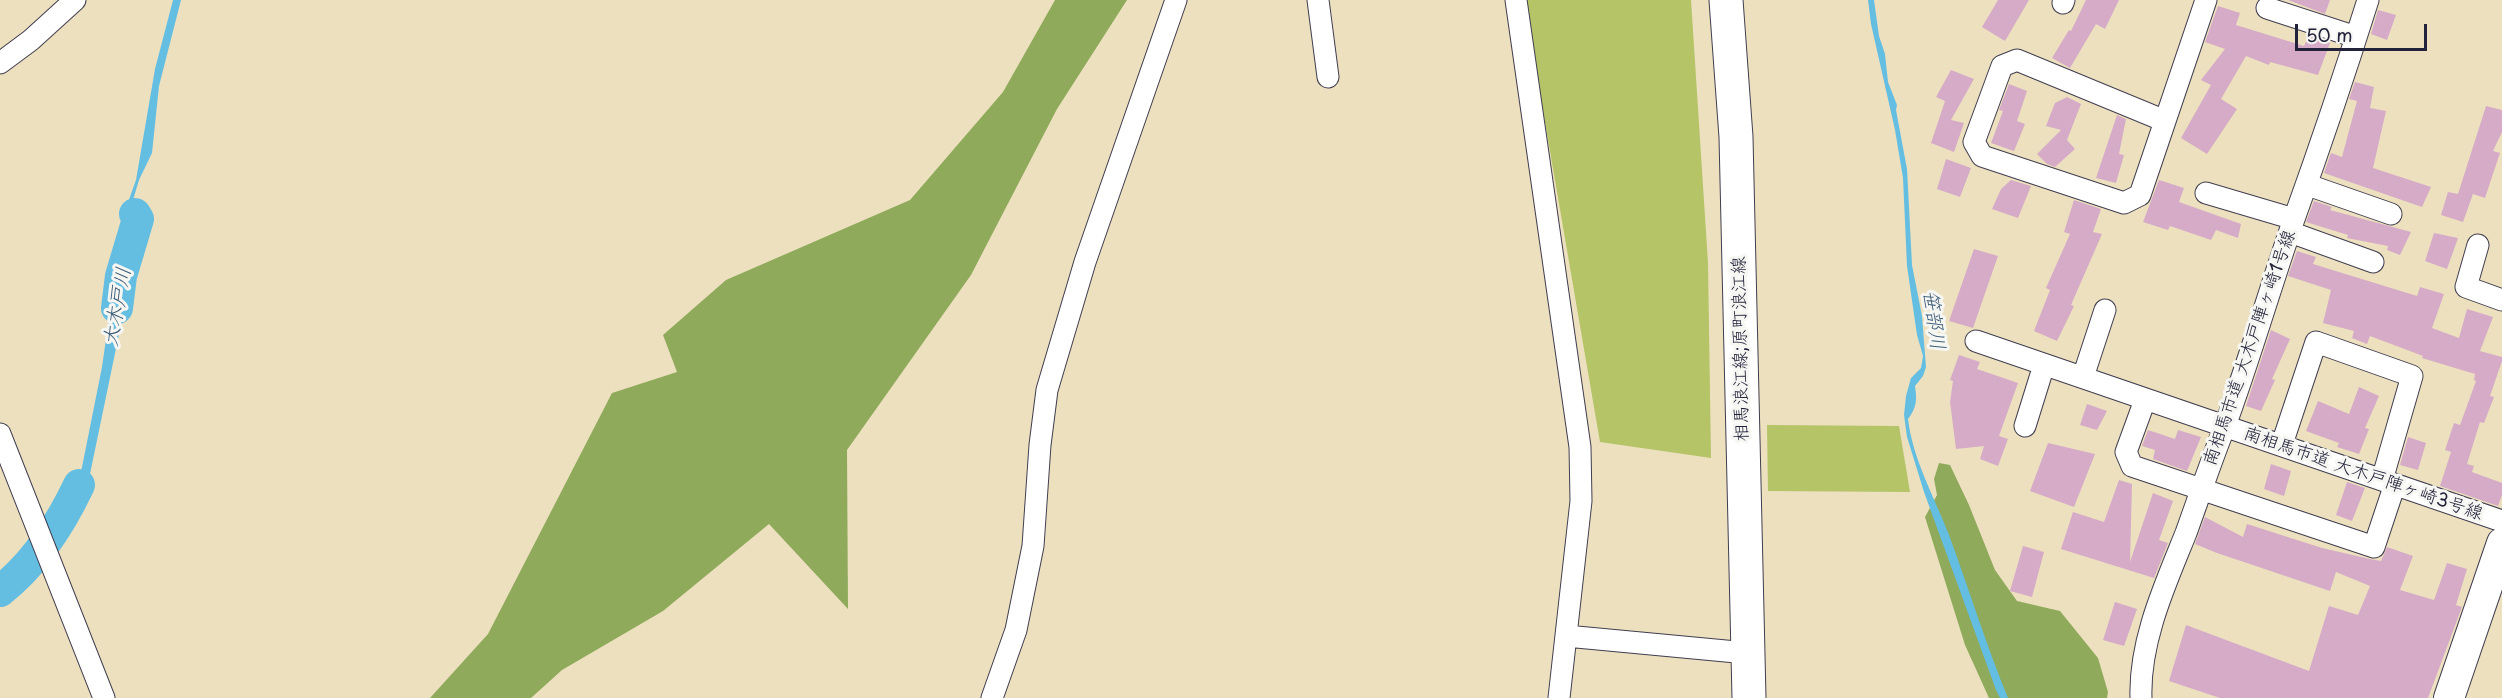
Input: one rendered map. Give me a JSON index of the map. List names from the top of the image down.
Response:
{
  "streets": {
    "main road": ["相馬浪江線;原町浪江線"],
    "street": ["南相馬市道 大木戸陣ヶ崎1号線", "南相馬市道 大木戸陣ヶ崎3号線"]
  },
  "crossings": [
    ["南相馬市道 大木戸陣ヶ崎1号線", "南相馬市道 大木戸陣ヶ崎3号線"]
  ],
  "water": ["大木戸川", "笹部川"],
  "scale_bar": "50 m"
}
